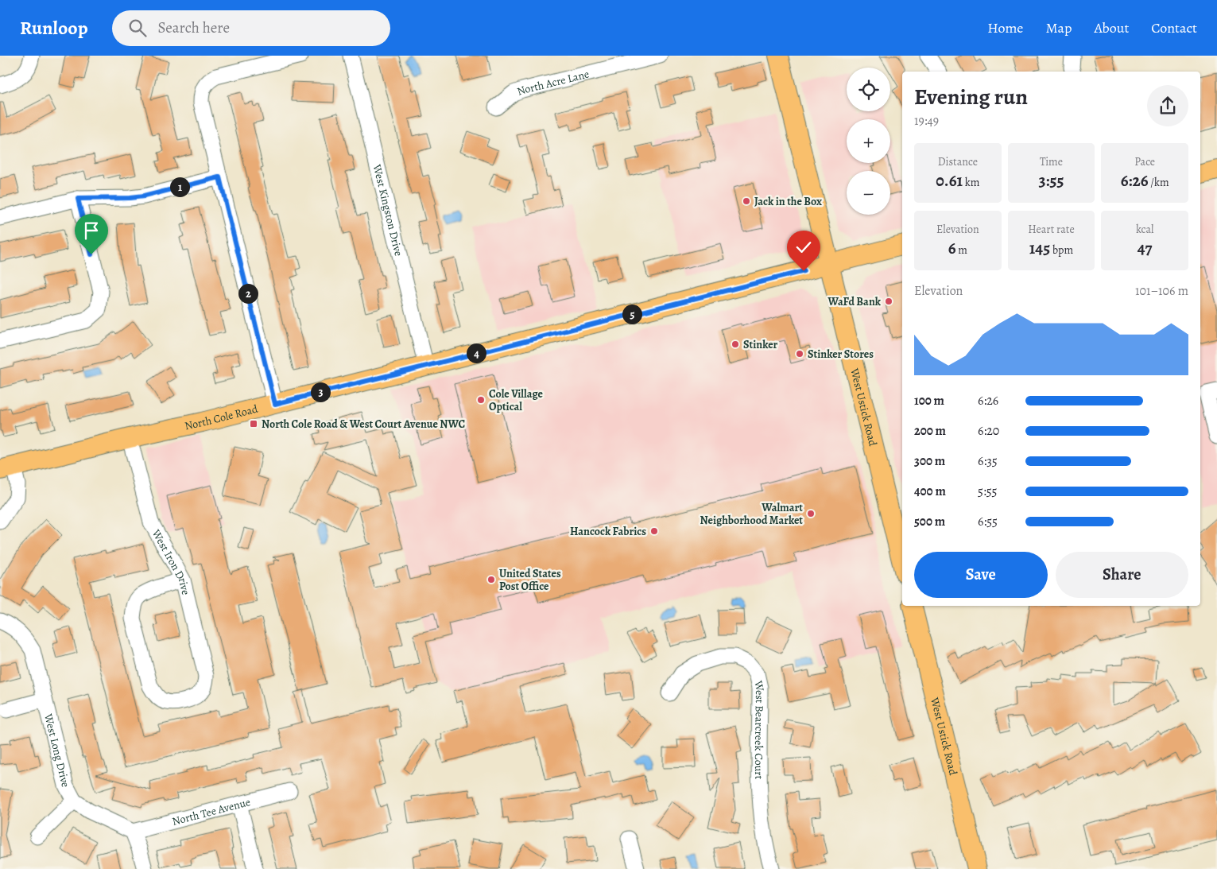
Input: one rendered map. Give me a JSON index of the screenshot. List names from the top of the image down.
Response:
{
  "streets": {
    "main road": ["West Ustick Road", "North Cole Road"],
    "street": [
      "North Acre Lane",
      "West Kingston Drive",
      "West Iron Drive",
      "West Bearcreek Court",
      "West Long Drive",
      "North Tee Avenue"
    ]
  },
  "crossings": [
    ["West Kingston Drive", "North Cole Road"],
    ["West Ustick Road", "North Cole Road"],
    ["North Cole Road", "West Iron Drive"],
    ["West Long Drive", "North Tee Avenue"]
  ],
  "places": {
    "other": [
      "Jack in the Box",
      "WaFd Bank",
      "Stinker",
      "Stinker Stores",
      "Cole Village Optical",
      "Walmart Neighborhood Market",
      "Hancock Fabrics",
      "United States Post Office"
    ],
    "transit": ["North Cole Road & West Court Avenue NWC"]
  },
  "page": {
    "header": "Runloop",
    "search": "Search here",
    "nav": [
      "Home",
      "Map",
      "About",
      "Contact"
    ],
    "map_buttons": ["+", "−"],
    "heading": ["Evening run", "19:49"],
    "stats": [
      ["Distance", "0.61 km"],
      ["Time", "3:55"],
      ["Pace", "6:26 /km"],
      ["Elevation", "6 m"],
      ["Heart rate", "145 bpm"],
      ["kcal", "47"]
    ],
    "pins": [
      "1",
      "2",
      "5",
      "4",
      "3"
    ],
    "chart": ["Elevation", "101–106 m"],
    "list": [
      {
        "name": "100 m",
        "note": "6:26"
      },
      {
        "name": "200 m",
        "note": "6:20"
      },
      {
        "name": "300 m",
        "note": "6:35"
      },
      {
        "name": "400 m",
        "note": "5:55"
      },
      {
        "name": "500 m",
        "note": "6:55"
      }
    ],
    "buttons": ["Save", "Share"]
  }
}
